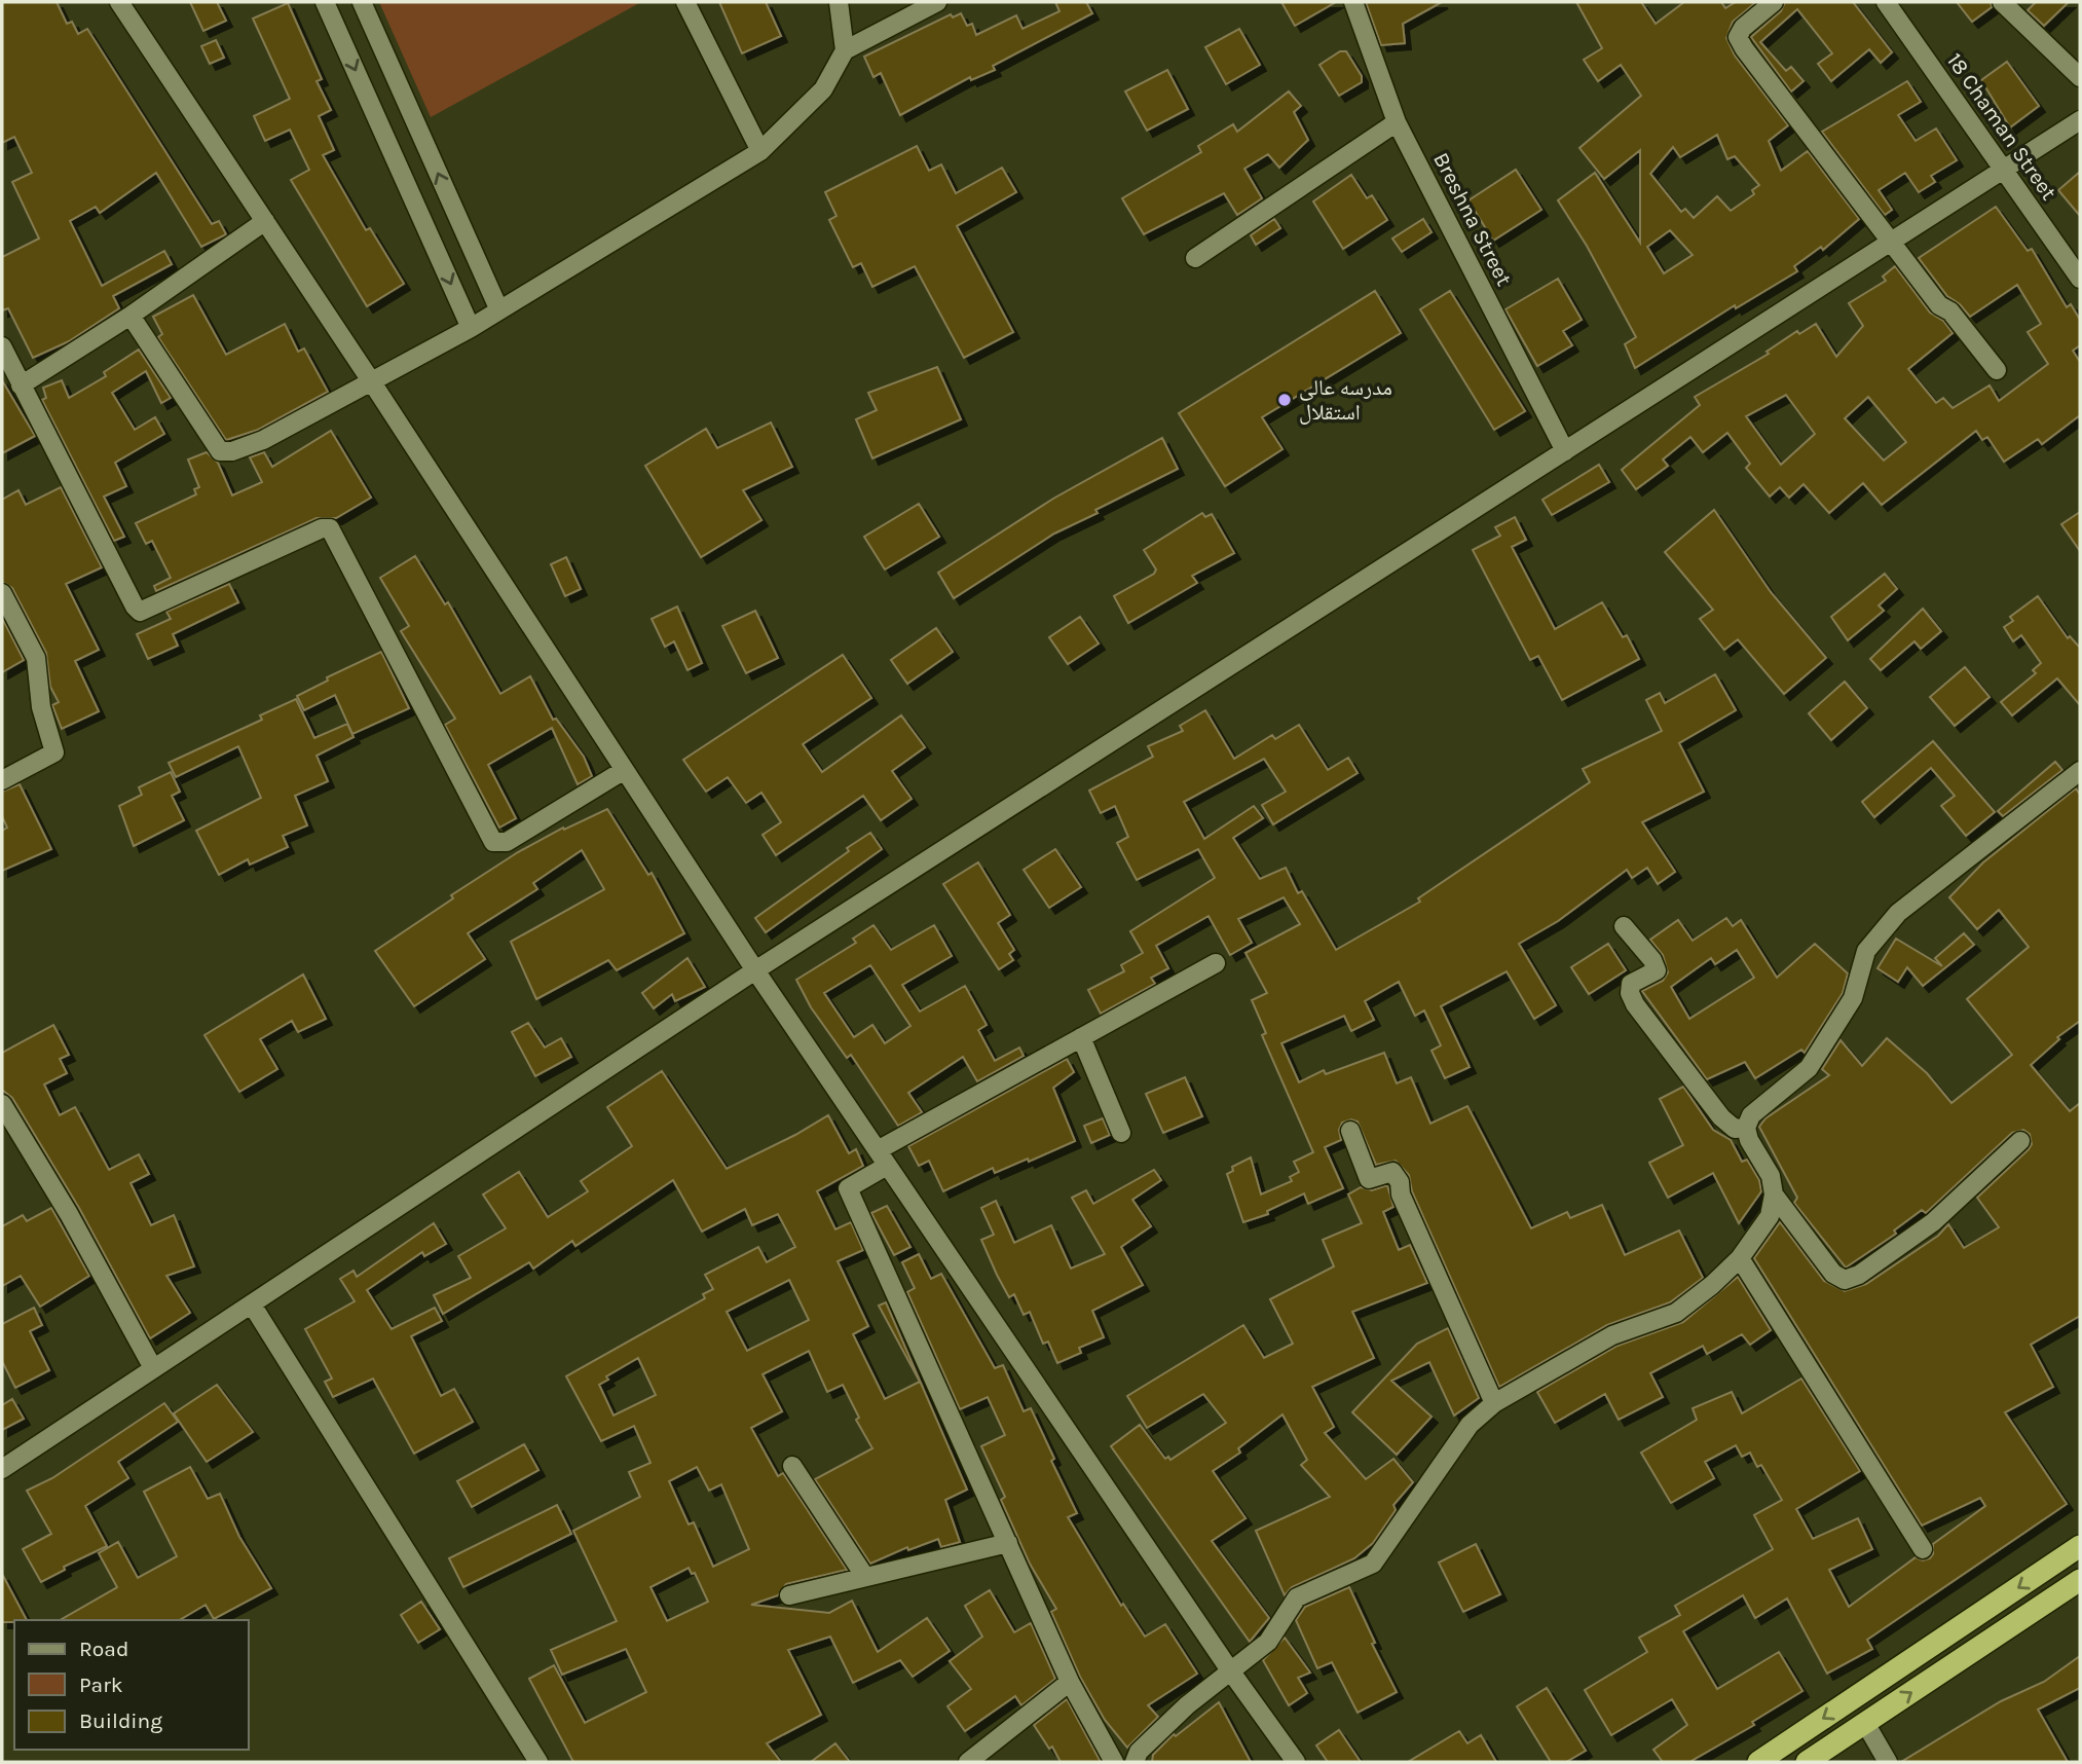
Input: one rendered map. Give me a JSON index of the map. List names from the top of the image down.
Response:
{
  "streets": {
    "street": ["18 Chaman Street", "Breshna Street"]
  },
  "places": ["مدرسه عالی استقلال"],
  "legend": ["Road", "Park", "Building"]
}
